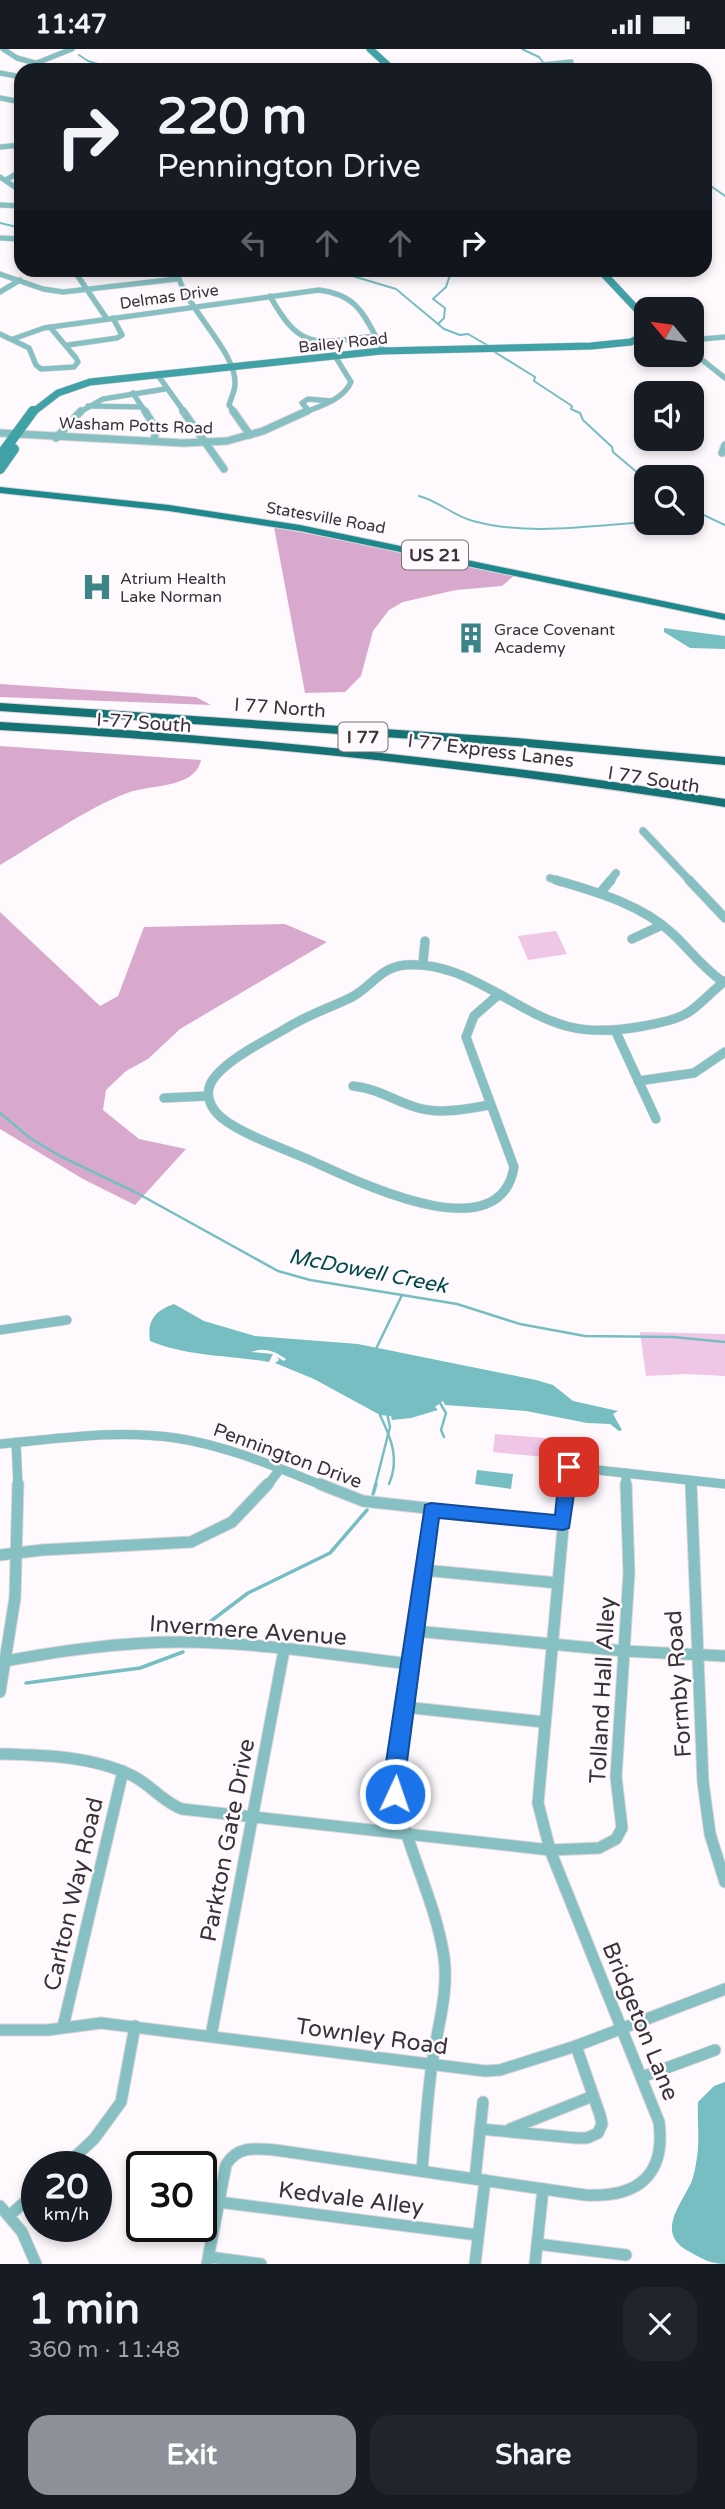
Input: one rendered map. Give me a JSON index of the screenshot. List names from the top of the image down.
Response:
{
  "streets": {
    "highway": [
      "I 77 North",
      "I-77 South",
      "I 77",
      "I 77 Express Lanes",
      "I 77 South"
    ],
    "main road": ["Statesville Road", "US 21"],
    "street": [
      "Delmas Drive",
      "Bailey Road",
      "Washam Potts Road",
      "Pennington Drive",
      "Invermere Avenue",
      "Formby Road",
      "Tolland Hall Alley",
      "Parkton Gate Drive",
      "Carlton Way Road",
      "Bridgeton Lane",
      "Townley Road",
      "Kedvale Alley"
    ]
  },
  "crossings": [
    ["Delmas Drive", "Bailey Road"],
    ["Bailey Road", "Washam Potts Road"],
    ["I 77 North", "I 77 Express Lanes"],
    ["I-77 South", "I 77 South"],
    ["Pennington Drive", "Bridgeton Lane"],
    ["Invermere Avenue", "Parkton Gate Drive"],
    ["Tolland Hall Alley", "Bridgeton Lane"],
    ["Parkton Gate Drive", "Townley Road"],
    ["Carlton Way Road", "Townley Road"],
    ["Bridgeton Lane", "Townley Road"],
    ["Bridgeton Lane", "Kedvale Alley"]
  ],
  "water": ["McDowell Creek"],
  "places": {
    "hospital": ["Atrium Health Lake Norman"],
    "building": ["Grace Covenant Academy"]
  },
  "north": "top left",
  "page": {
    "status": "11:47",
    "turn": ["220 m", "Pennington Drive"],
    "speed": "20 km/h",
    "limit": "30",
    "heading": ["1 min", "360 m · 11:48"],
    "buttons": ["Exit", "Share"]
  }
}
